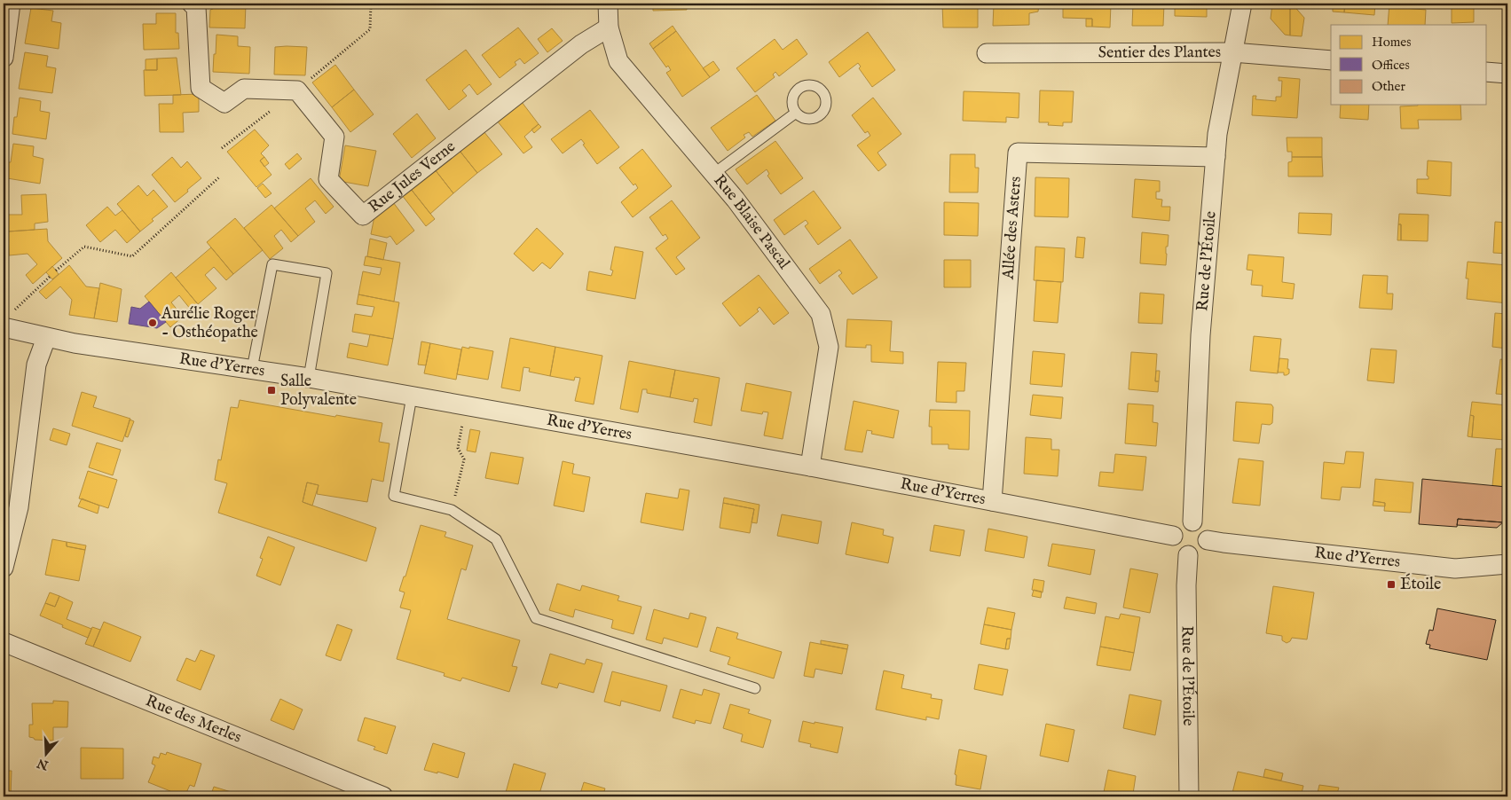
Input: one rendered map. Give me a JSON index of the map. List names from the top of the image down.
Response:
{
  "streets": {
    "street": [
      "Sentier des Plantes",
      "Rue Jules Verne",
      "Rue Blaise Pascal",
      "Allée des Asters",
      "Rue de l'Étoile",
      "Rue d'Yerres",
      "Rue des Merles"
    ]
  },
  "crossings": [
    ["Sentier des Plantes", "Rue de l'Étoile"],
    ["Rue Jules Verne", "Rue Blaise Pascal"],
    ["Rue Blaise Pascal", "Rue d'Yerres"],
    ["Allée des Asters", "Rue de l'Étoile"],
    ["Allée des Asters", "Rue d'Yerres"],
    ["Rue de l'Étoile", "Rue d'Yerres"]
  ],
  "places": {
    "other": ["Aurélie Roger - Osthéopathe"],
    "transit": ["Salle Polyvalente", "Étoile"]
  },
  "legend": ["Homes", "Offices", "Other"],
  "north": "bottom"
}
